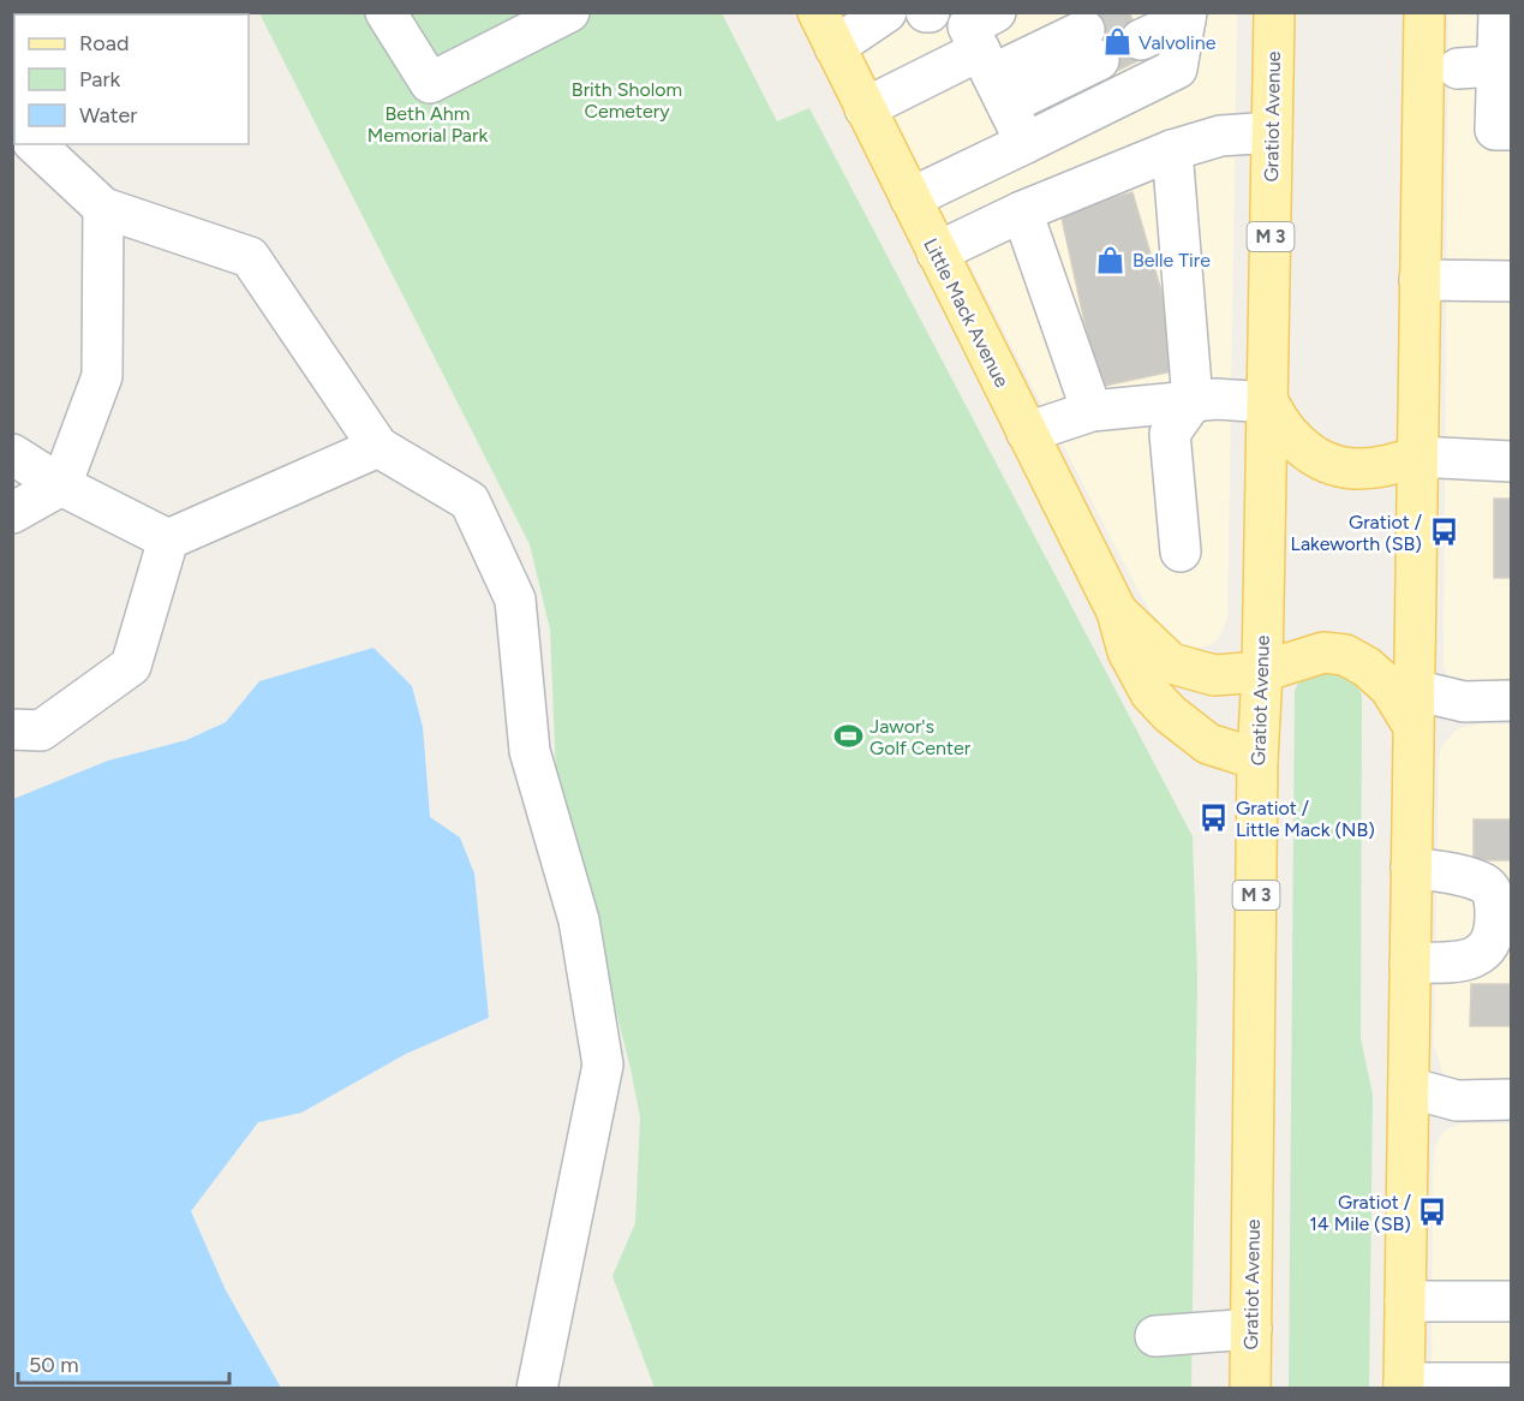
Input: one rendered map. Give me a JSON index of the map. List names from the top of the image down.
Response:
{
  "streets": {
    "main road": ["Gratiot Avenue", "M 3", "Little Mack Avenue"]
  },
  "crossings": [
    ["Gratiot Avenue", "Little Mack Avenue"]
  ],
  "parks": ["Brith Sholom Cemetery", "Beth Ahm Memorial Park"],
  "places": {
    "shop": ["Valvoline", "Belle Tire"],
    "bus stop": ["Gratiot / Lakeworth (SB)", "Gratiot / Little Mack (NB)", "Gratiot / 14 Mile (SB)"],
    "sports": ["Jawor's Golf Center"]
  },
  "legend": ["Road", "Park", "Water"],
  "scale_bar": "50 m"
}
